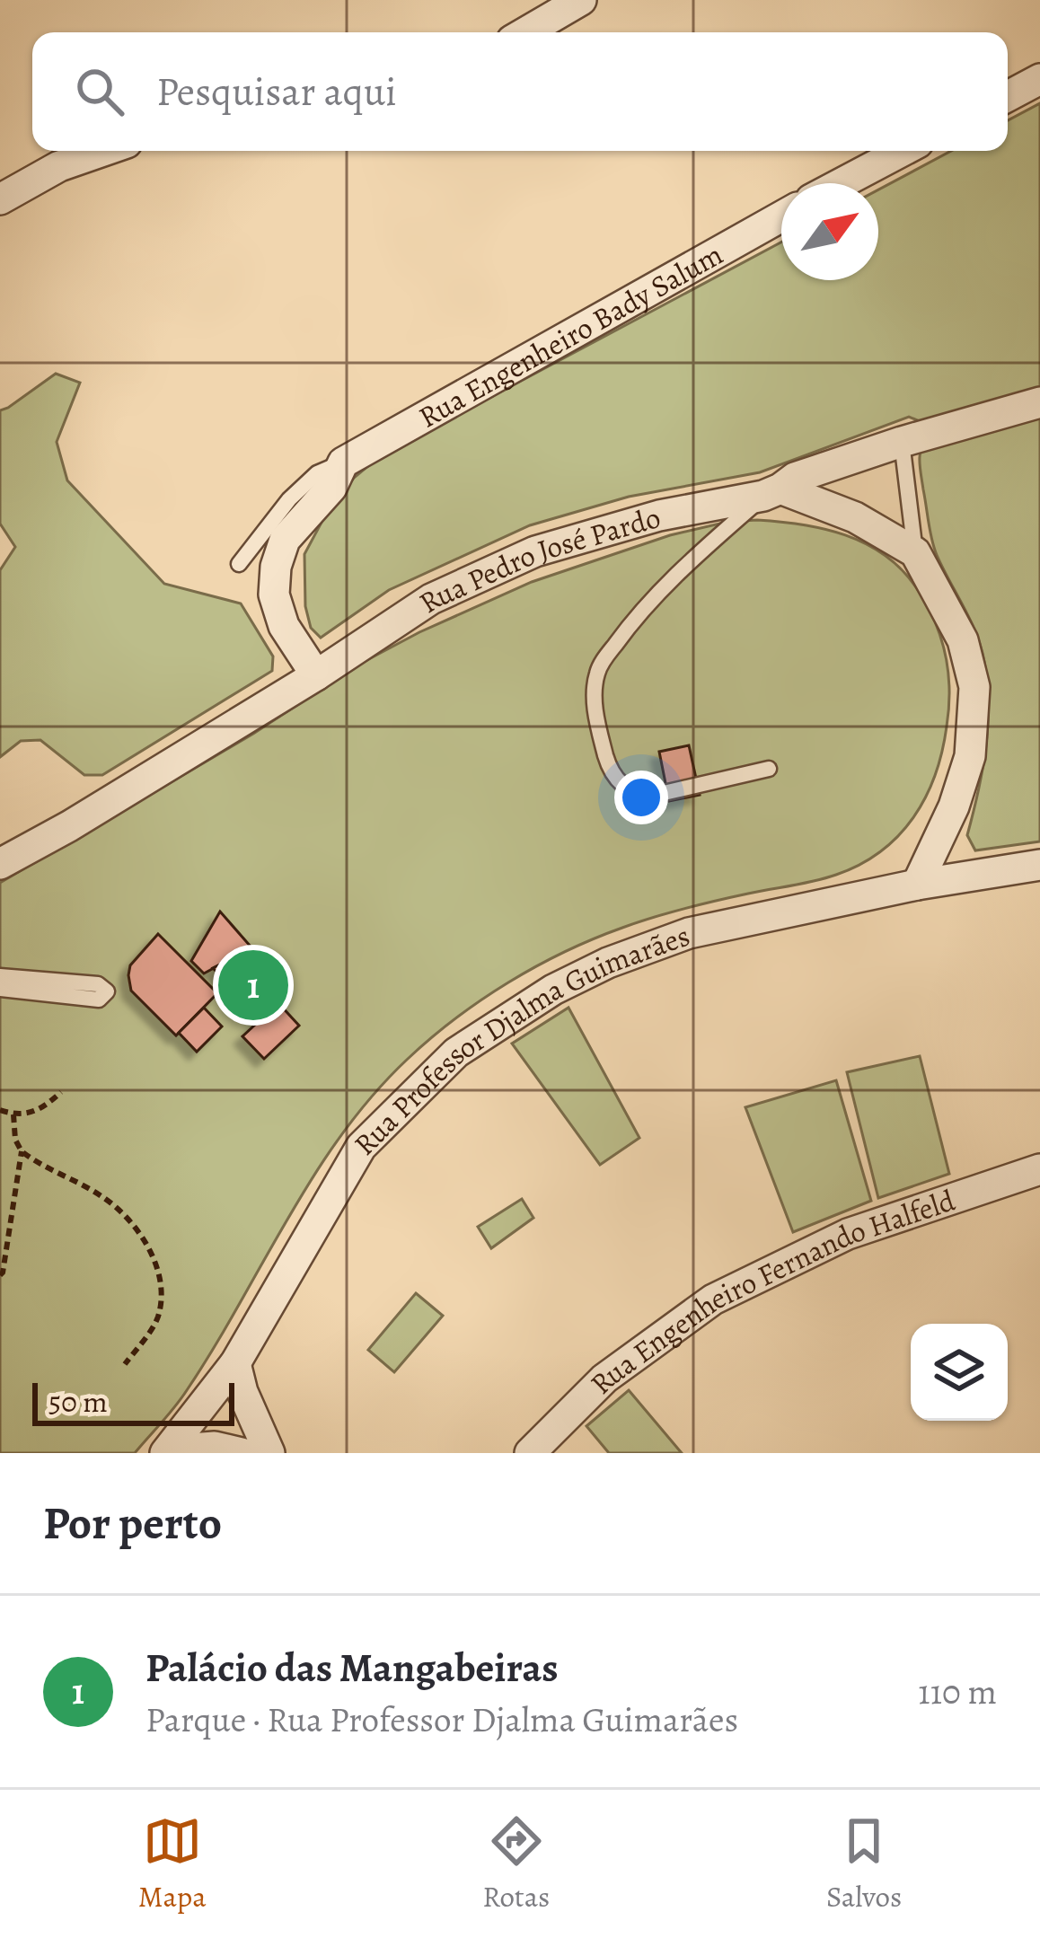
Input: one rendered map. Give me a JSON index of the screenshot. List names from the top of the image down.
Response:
{
  "streets": {
    "street": [
      "Rua Engenheiro Bady Salum",
      "Rua Pedro José Pardo",
      "Rua Professor Djalma Guimarães",
      "Rua Engenheiro Fernando Halfeld"
    ]
  },
  "crossings": [
    ["Rua Engenheiro Bady Salum", "Rua Pedro José Pardo"]
  ],
  "scale_bar": "50 m",
  "north": "top right",
  "page": {
    "search": "Pesquisar aqui",
    "pins": "1",
    "scale": "50 m",
    "heading": "Por perto",
    "list": [
      {
        "mark": "1",
        "name": "Palácio das Mangabeiras",
        "note": "Parque · Rua Professor Djalma Guimarães",
        "value": "110 m"
      }
    ],
    "nav": ["Mapa", "Rotas", "Salvos"]
  }
}
